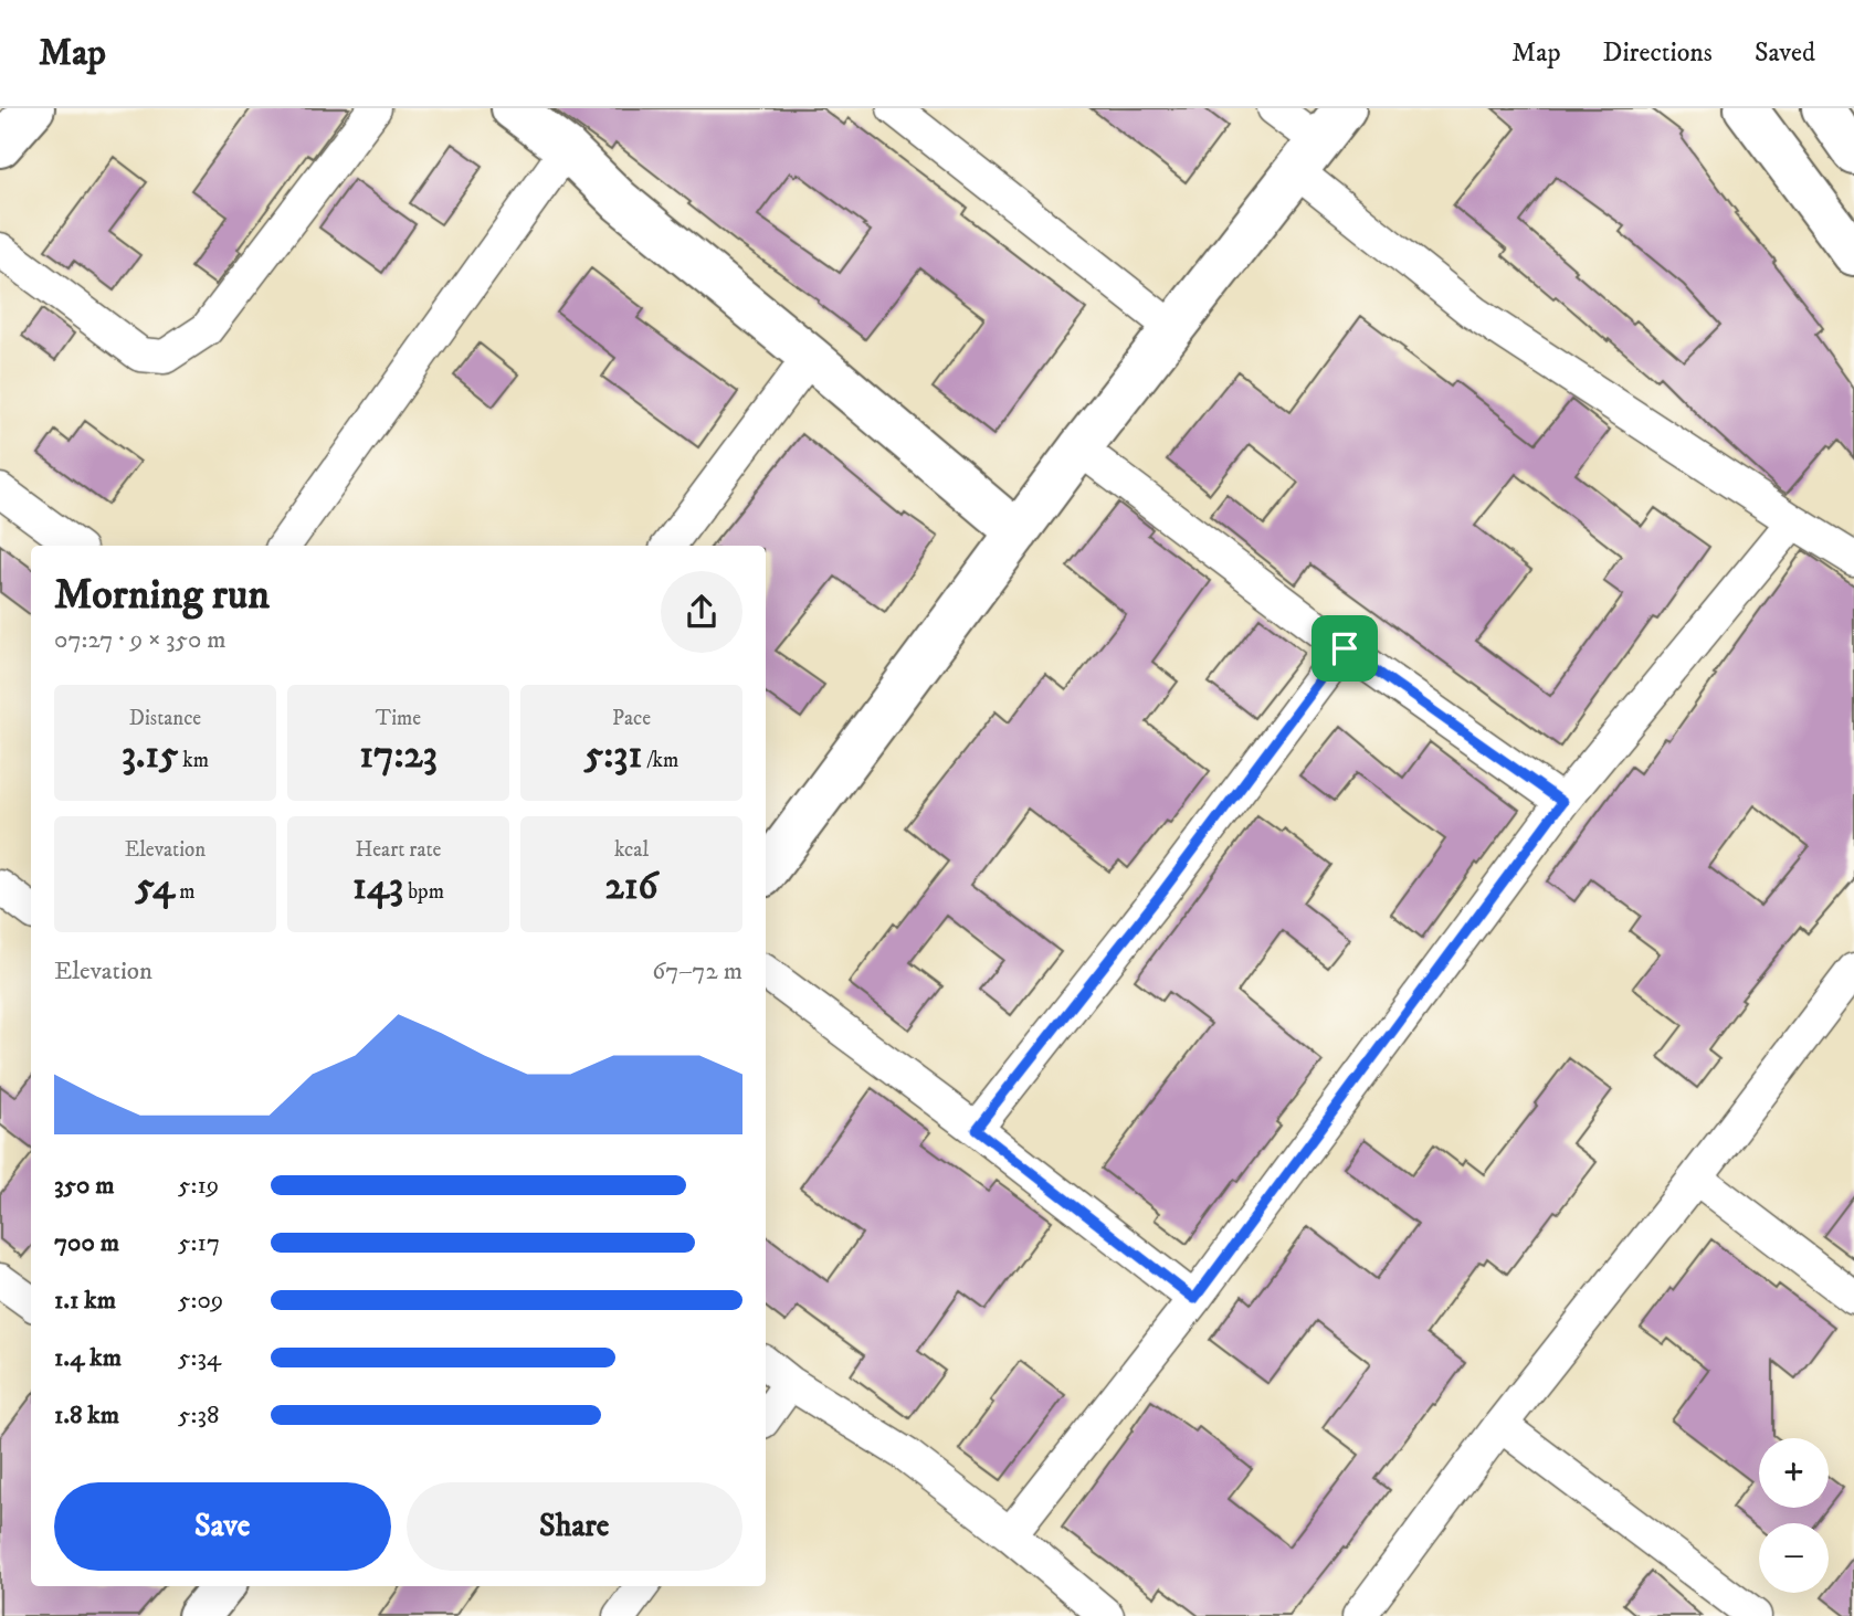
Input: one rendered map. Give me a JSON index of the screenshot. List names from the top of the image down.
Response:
{
  "page": {
    "header": "Map",
    "nav": ["Map", "Directions", "Saved"],
    "heading": ["Morning run", "07:27 · 9 × 350 m"],
    "stats": [
      ["Distance", "3.15 km"],
      ["Time", "17:23"],
      ["Pace", "5:31 /km"],
      ["Elevation", "54 m"],
      ["Heart rate", "143 bpm"],
      ["kcal", "216"]
    ],
    "chart": ["Elevation", "67–72 m"],
    "list": [
      {
        "name": "350 m",
        "note": "5:19"
      },
      {
        "name": "700 m",
        "note": "5:17"
      },
      {
        "name": "1.1 km",
        "note": "5:09"
      },
      {
        "name": "1.4 km",
        "note": "5:34"
      },
      {
        "name": "1.8 km",
        "note": "5:38"
      }
    ],
    "map_buttons": ["+", "−"],
    "buttons": ["Save", "Share"]
  }
}
